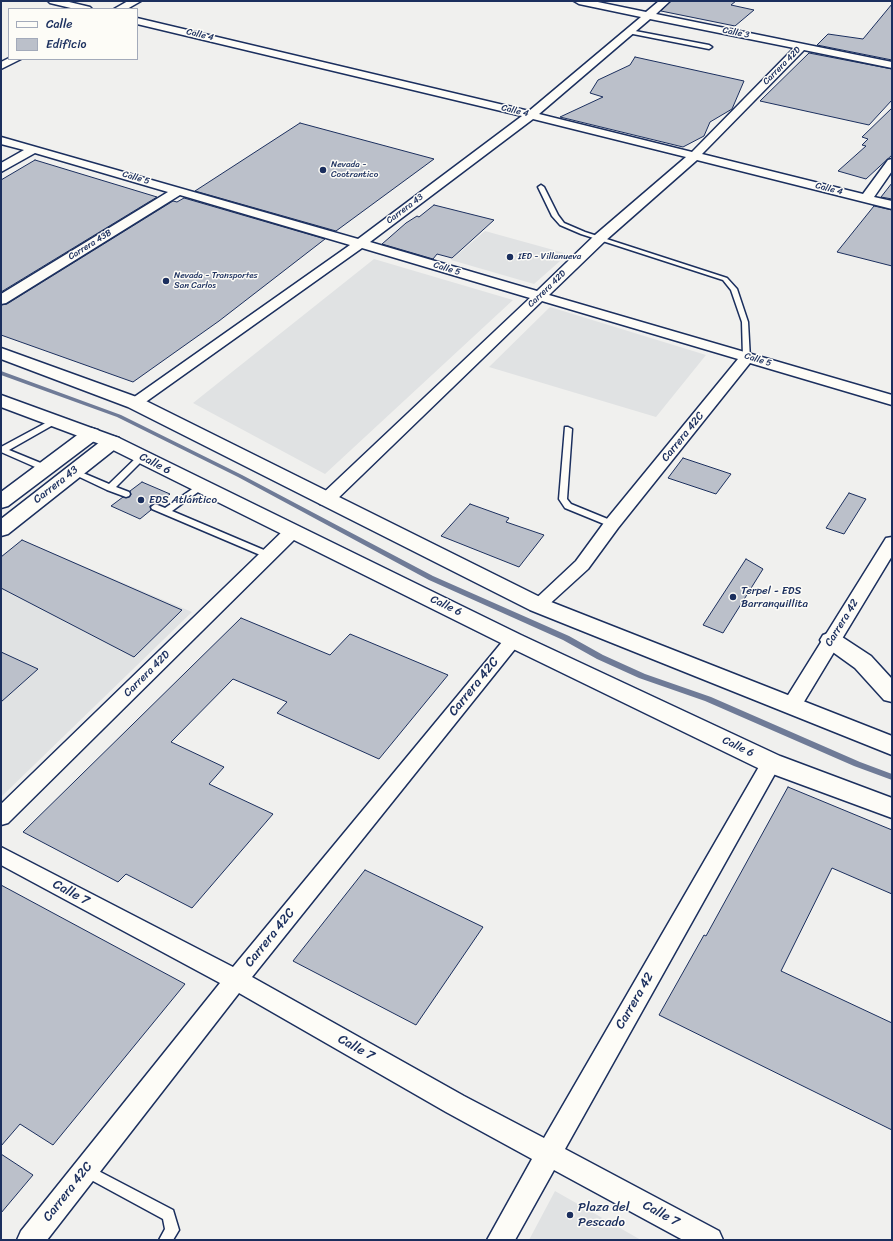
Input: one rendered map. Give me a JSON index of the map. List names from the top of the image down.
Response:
{
  "streets": {
    "main road": ["Carrera 43", "Calle 6"],
    "street": [
      "Calle 3",
      "Calle 4",
      "Carrera 42D",
      "Calle 5",
      "Carrera 43B",
      "Carrera 42C",
      "Carrera 42",
      "Calle 7"
    ]
  },
  "crossings": [
    ["Calle 3", "Carrera 42D"],
    ["Calle 3", "Carrera 43"],
    ["Calle 4", "Carrera 42D"],
    ["Calle 4", "Carrera 43"],
    ["Carrera 42D", "Calle 5"],
    ["Carrera 42D", "Calle 6"],
    ["Calle 5", "Carrera 43"],
    ["Calle 5", "Carrera 43B"],
    ["Calle 5", "Carrera 42C"],
    ["Carrera 43", "Calle 6"],
    ["Carrera 42C", "Calle 6"],
    ["Carrera 42C", "Calle 7"],
    ["Calle 6", "Carrera 42"],
    ["Carrera 42", "Calle 7"]
  ],
  "places": [
    "Nevada - Cootrantico",
    "IED - Villanueva",
    "Nevada - Transportes San Carlos",
    "EDS Atlántico",
    "Terpel - EDS Barranquillita",
    "Plaza del Pescado"
  ],
  "legend": ["Calle", "Edificio"]
}
